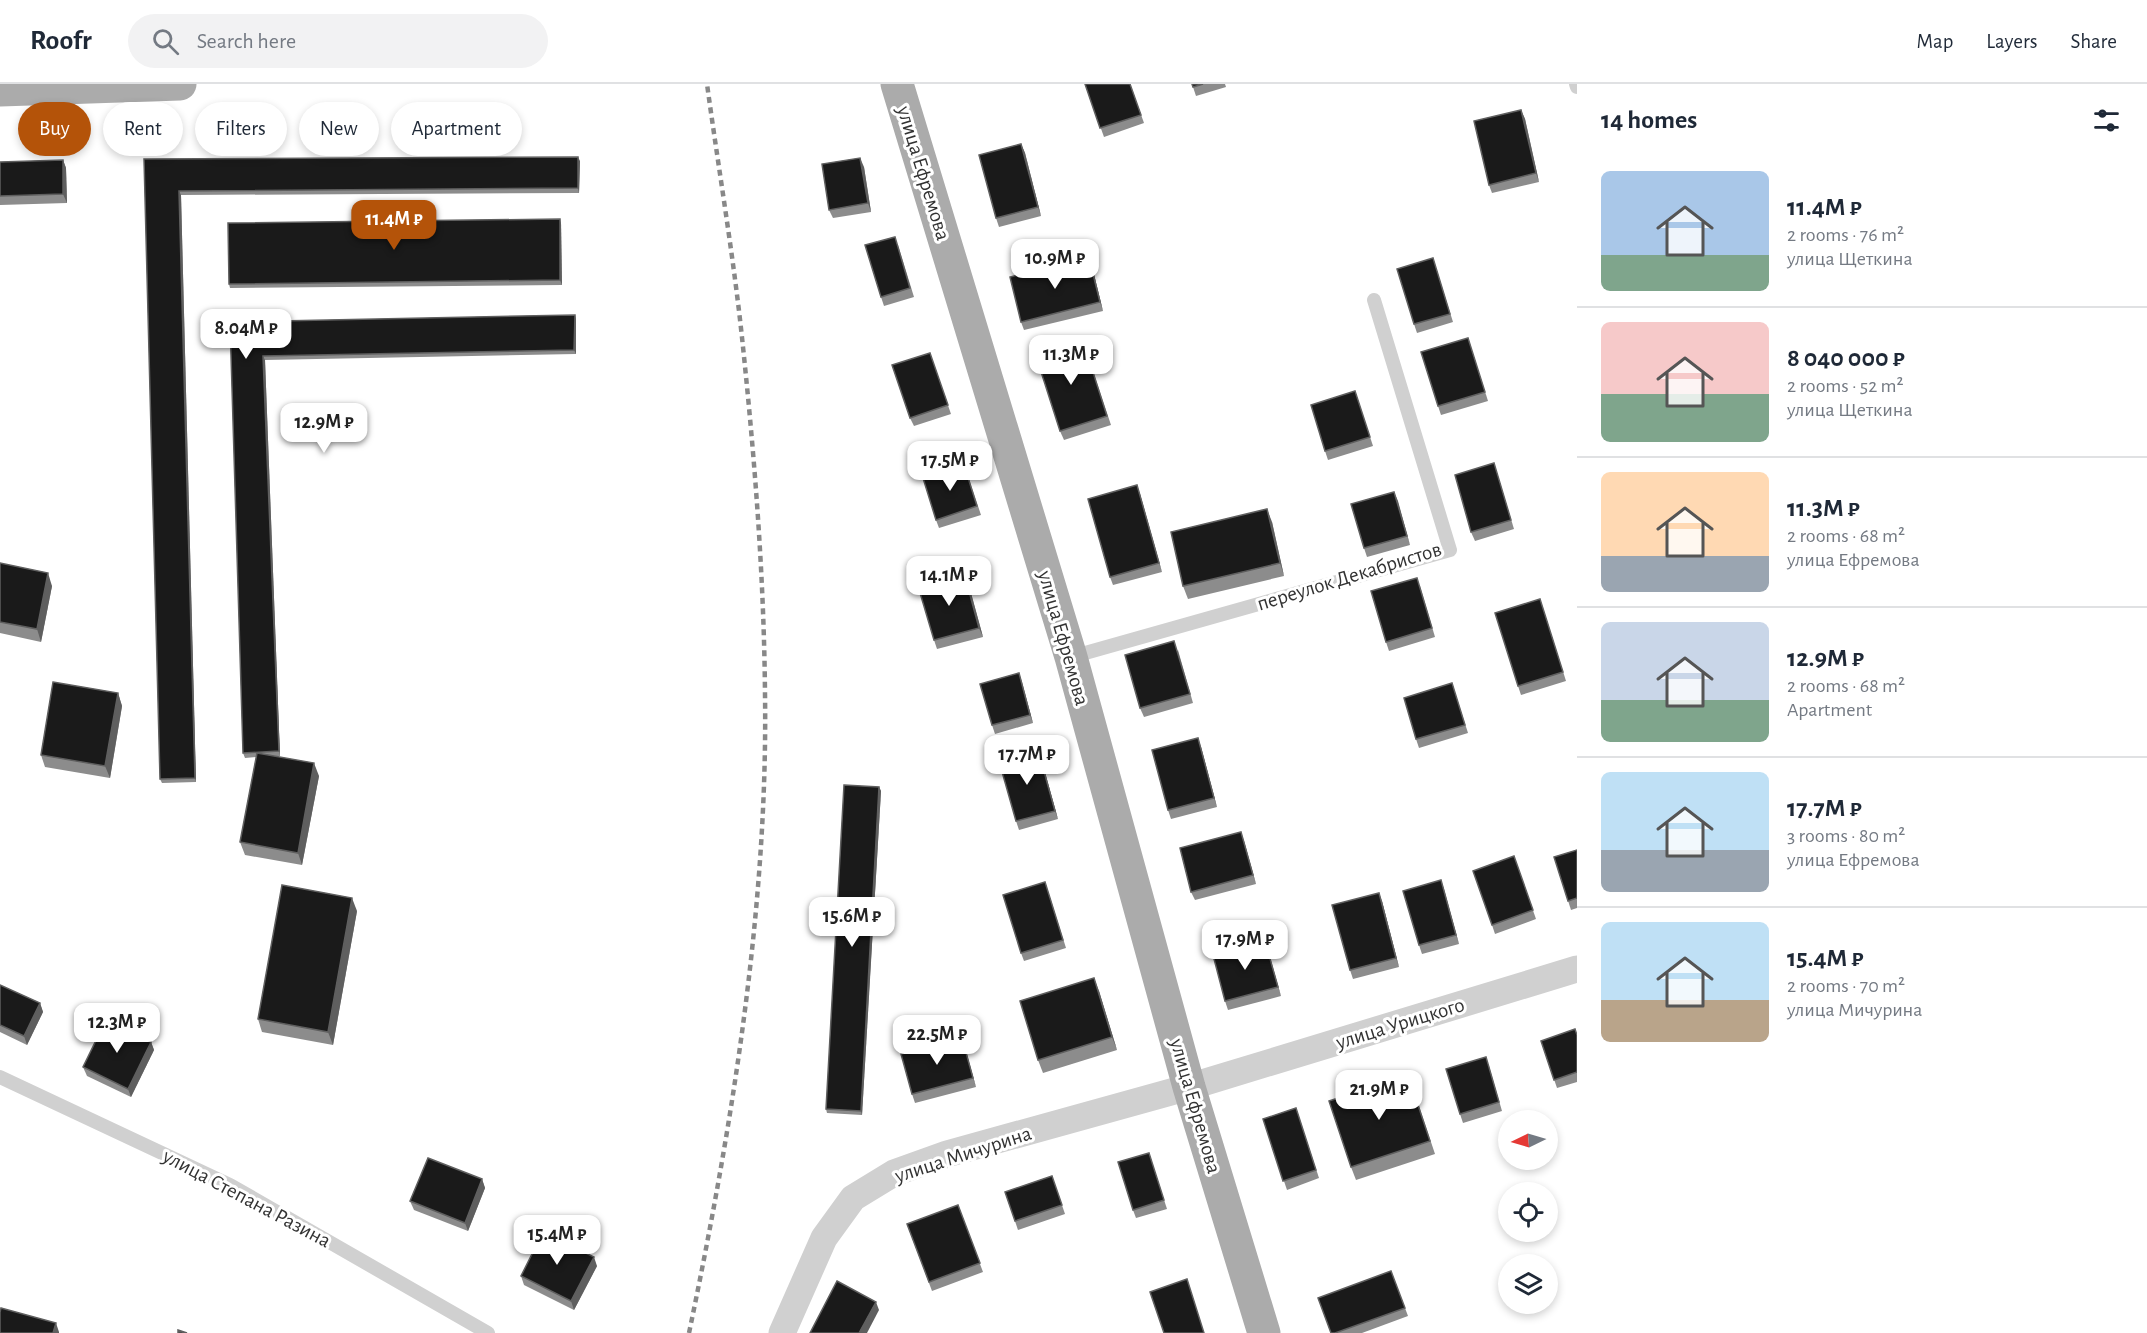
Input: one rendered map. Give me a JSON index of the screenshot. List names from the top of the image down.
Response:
{
  "streets": {
    "main road": ["улица Ефремова"],
    "street": ["улица Урицкого", "улица Мичурина"],
    "lane": ["переулок Декабристов", "улица Степана Разина"]
  },
  "crossings": [
    ["улица Ефремова", "переулок Декабристов"],
    ["улица Ефремова", "улица Урицкого"],
    ["улица Ефремова", "улица Мичурина"],
    ["улица Урицкого", "улица Мичурина"]
  ],
  "north": "left",
  "page": {
    "header": "Roofr",
    "search": "Search here",
    "nav": ["Map", "Layers", "Share"],
    "heading": "14 homes",
    "chip": [
      "Buy",
      "Rent",
      "Filters",
      "New",
      "Apartment"
    ],
    "list": [
      {
        "name": "11.4M ₽",
        "note": "2 rooms · 76 m² · улица Щеткина"
      },
      {
        "name": "8 040 000 ₽",
        "note": "2 rooms · 52 m² · улица Щеткина"
      },
      {
        "name": "11.3M ₽",
        "note": "2 rooms · 68 m² · улица Ефремова"
      },
      {
        "name": "12.9M ₽",
        "note": "2 rooms · 68 m² · Apartment"
      },
      {
        "name": "17.7M ₽",
        "note": "3 rooms · 80 m² · улица Ефремова"
      },
      {
        "name": "15.4M ₽",
        "note": "2 rooms · 70 m² · улица Мичурина"
      }
    ],
    "price": [
      "11.4M ₽",
      "10.9M ₽",
      "8.04M ₽",
      "11.3M ₽",
      "12.9M ₽",
      "17.5M ₽",
      "14.1M ₽",
      "17.7M ₽",
      "15.6M ₽",
      "17.9M ₽",
      "12.3M ₽",
      "22.5M ₽",
      "21.9M ₽",
      "15.4M ₽"
    ]
  }
}
